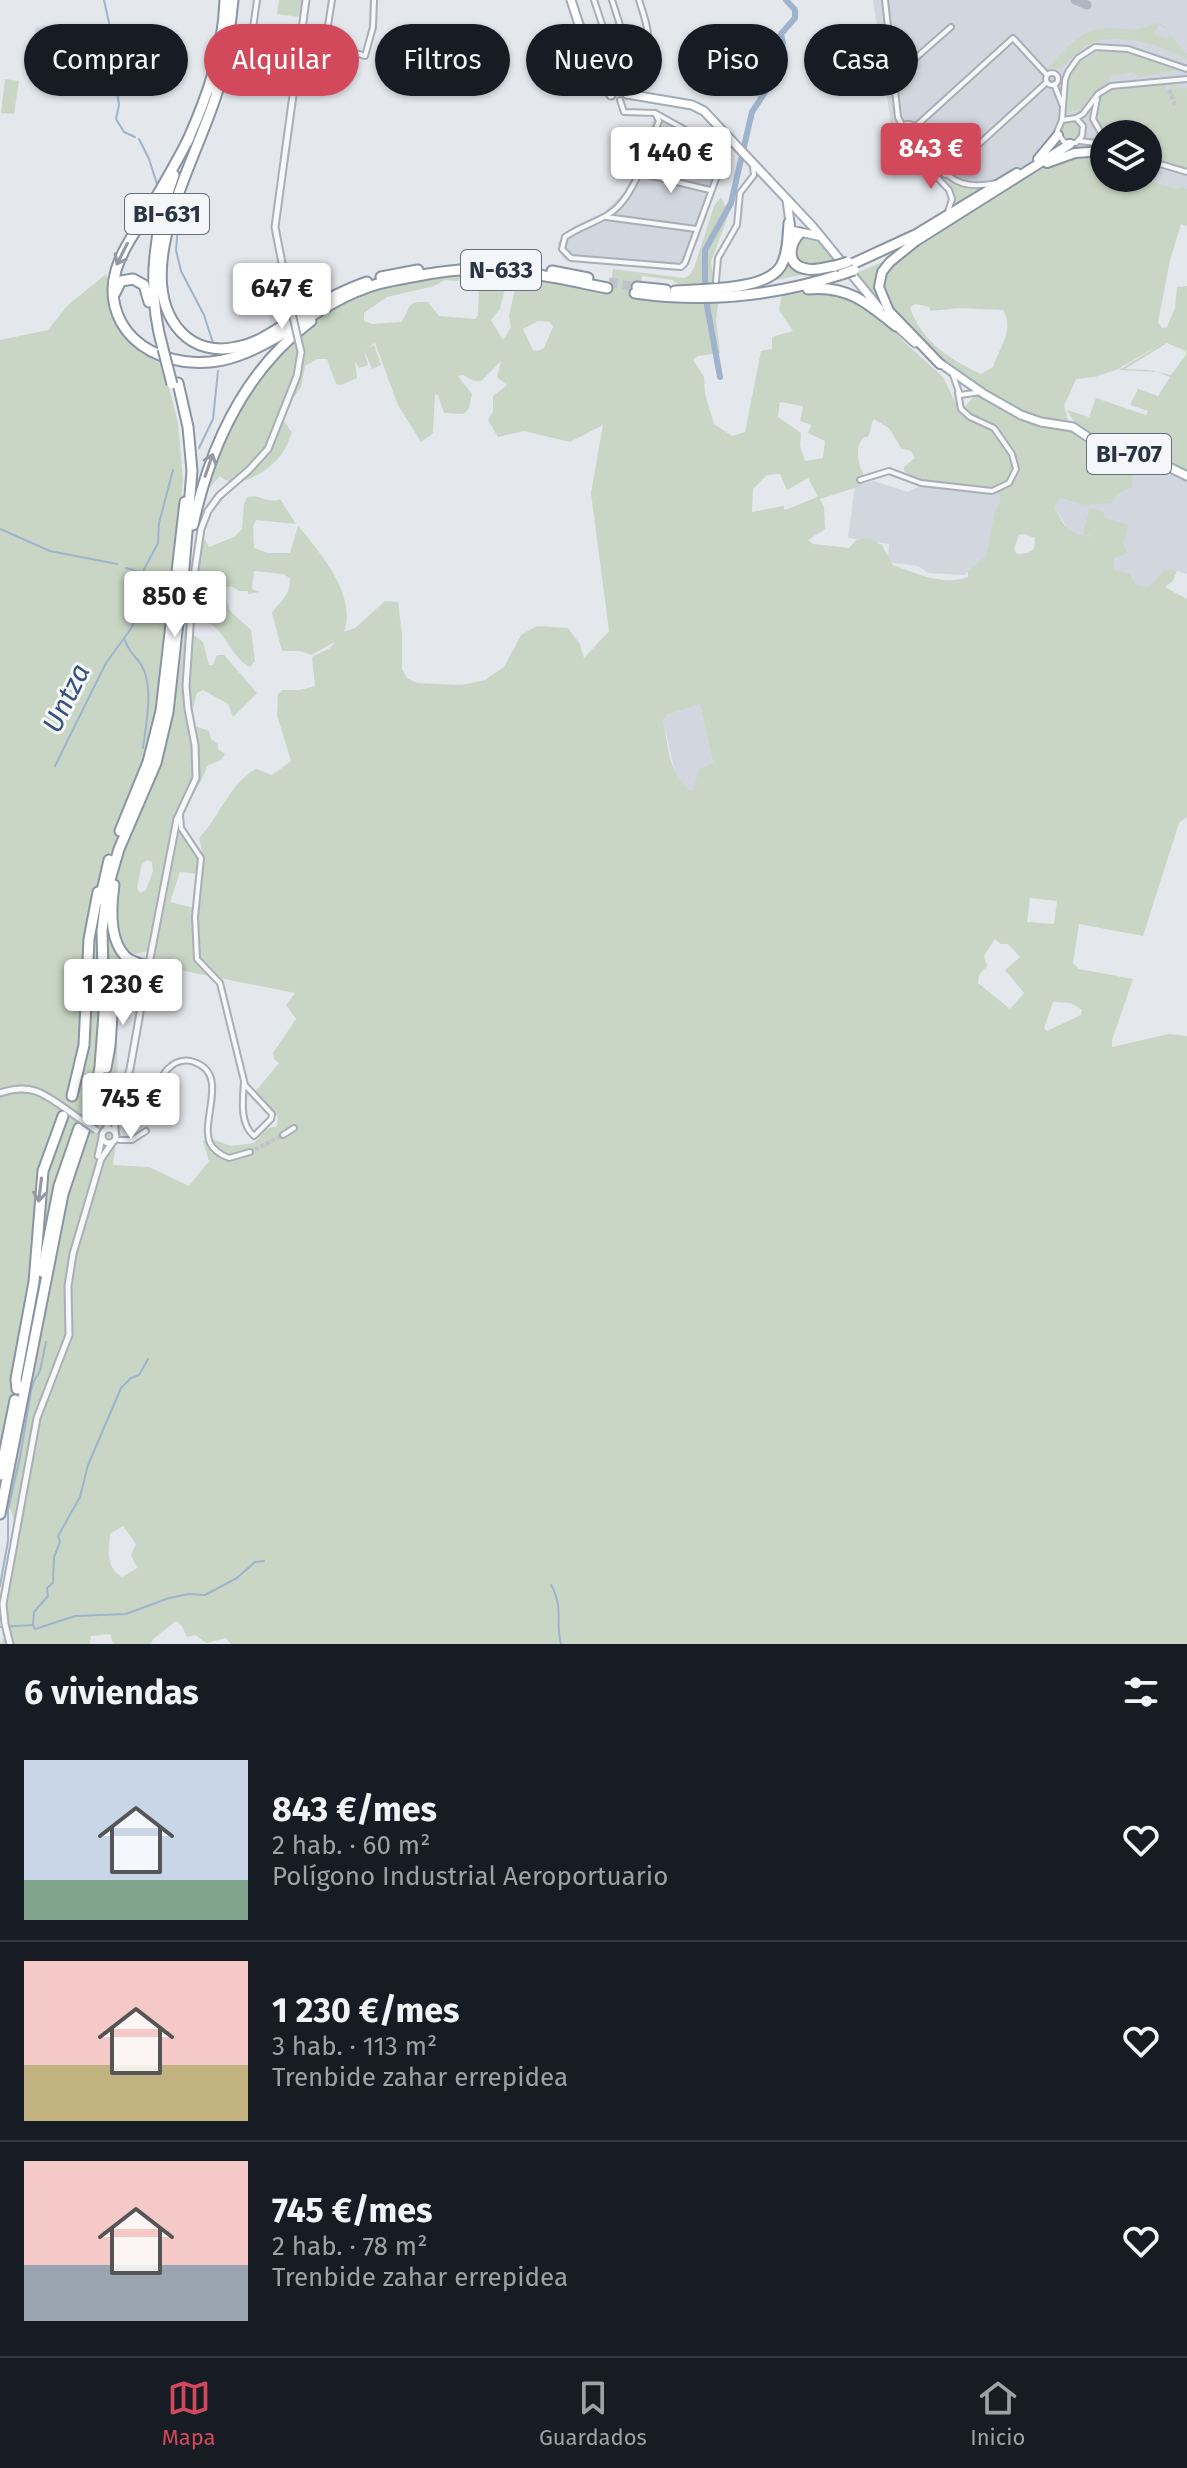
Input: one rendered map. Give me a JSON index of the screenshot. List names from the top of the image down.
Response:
{
  "streets": {
    "highway": ["BI-631", "N-633"],
    "main road": ["BI-707"]
  },
  "water": ["Untza"],
  "page": {
    "chip": [
      "Comprar",
      "Alquilar",
      "Filtros",
      "Nuevo",
      "Piso",
      "Casa"
    ],
    "price": [
      "843 €",
      "1 440 €",
      "647 €",
      "850 €",
      "1 230 €",
      "745 €"
    ],
    "heading": "6 viviendas",
    "list": [
      {
        "name": "843 €/mes",
        "note": "2 hab. · 60 m² · Polígono Industrial Aeroportuario"
      },
      {
        "name": "1 230 €/mes",
        "note": "3 hab. · 113 m² · Trenbide zahar errepidea"
      },
      {
        "name": "745 €/mes",
        "note": "2 hab. · 78 m² · Trenbide zahar errepidea"
      }
    ],
    "tabs": ["Mapa", "Guardados", "Inicio"]
  }
}
